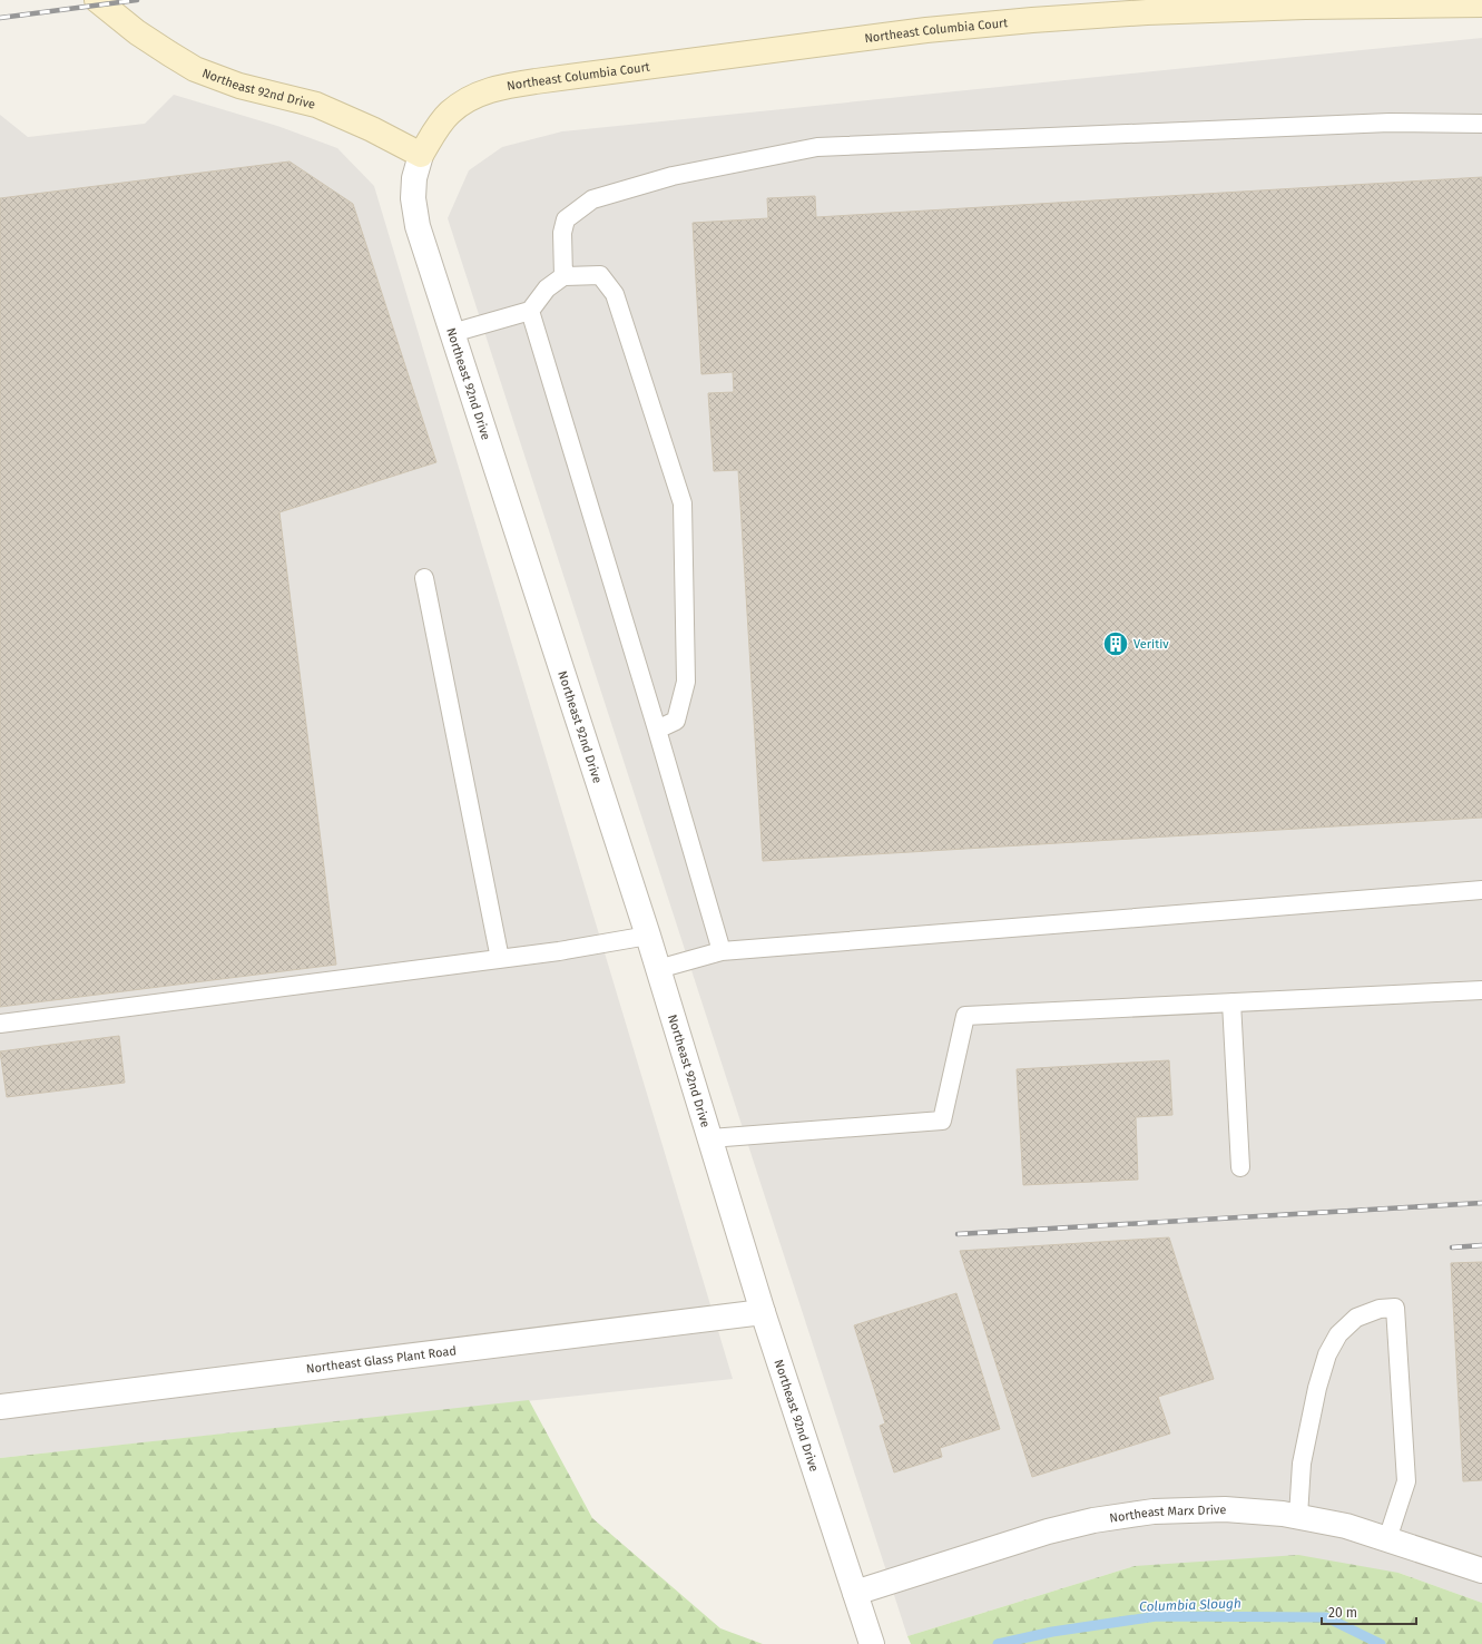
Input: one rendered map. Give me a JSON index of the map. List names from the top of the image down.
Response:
{
  "streets": {
    "street": [
      "Northeast Columbia Court",
      "Northeast 92nd Drive",
      "Northeast Glass Plant Road",
      "Northeast Marx Drive"
    ]
  },
  "crossings": [
    ["Northeast Columbia Court", "Northeast 92nd Drive"],
    ["Northeast 92nd Drive", "Northeast Glass Plant Road"],
    ["Northeast 92nd Drive", "Northeast Marx Drive"]
  ],
  "water": ["Columbia Slough"],
  "places": {
    "building": ["Veritiv"]
  },
  "scale_bar": "20 m"
}
